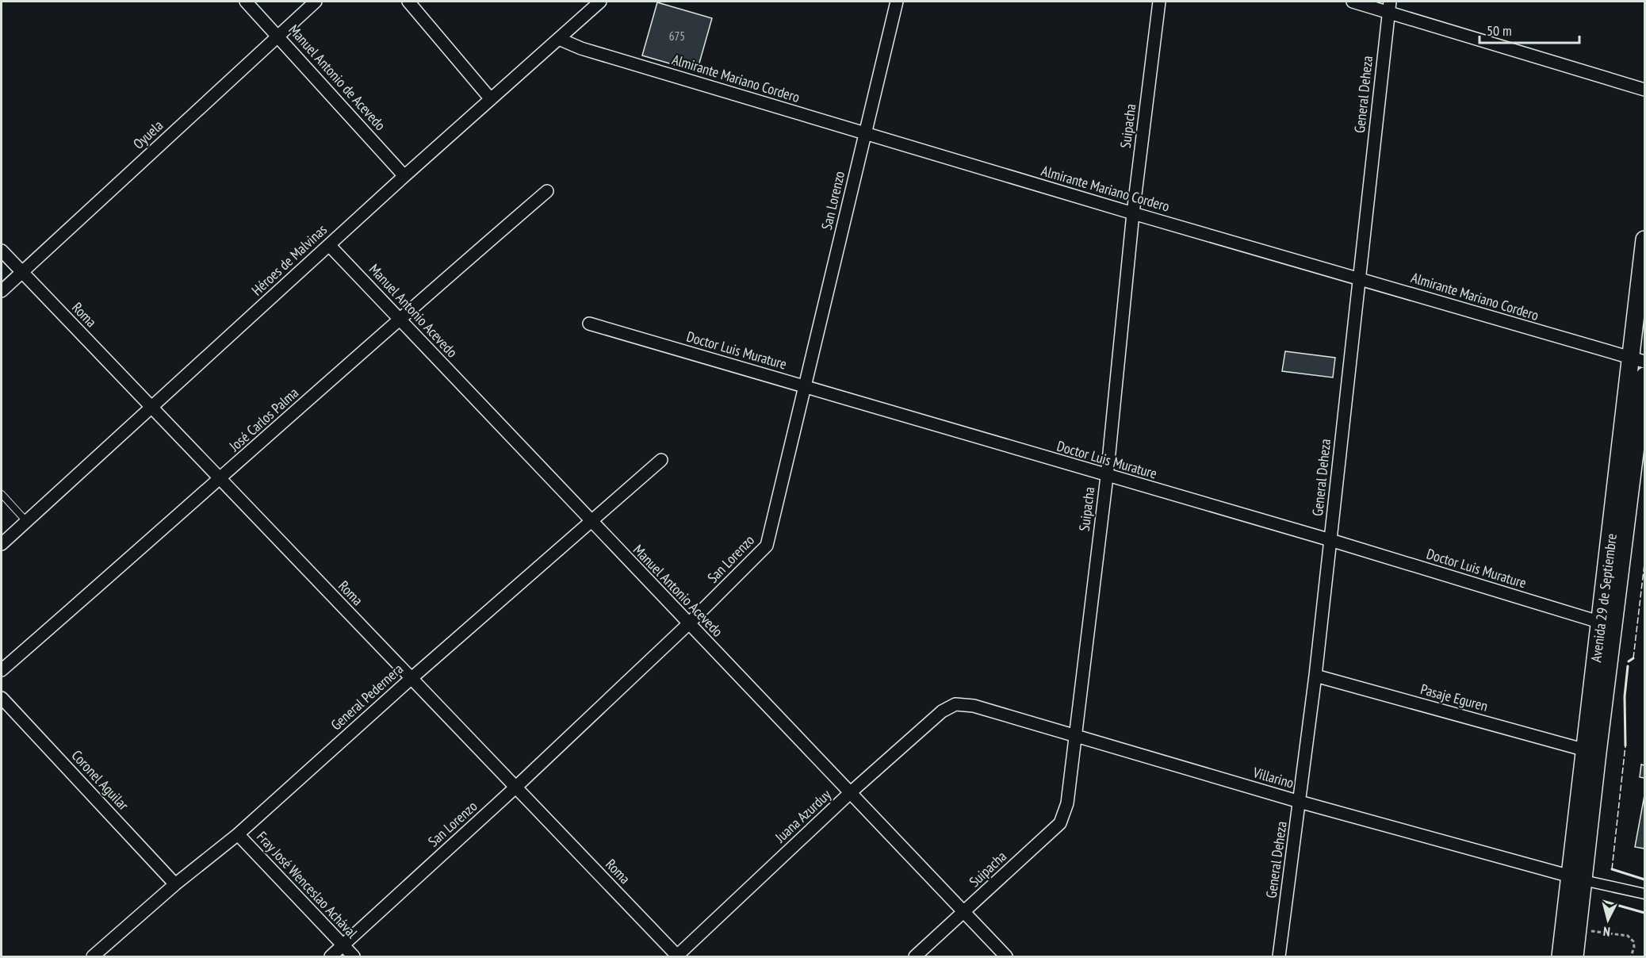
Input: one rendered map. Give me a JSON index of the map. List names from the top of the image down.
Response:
{
  "streets": {
    "main road": ["Avenida 29 de Septiembre"],
    "street": [
      "Manuel Antonio de Acevedo",
      "Almirante Mariano Cordero",
      "General Deheza",
      "Suipacha",
      "Oyuela",
      "San Lorenzo",
      "Héroes de Malvinas",
      "Manuel Antonio Acevedo",
      "Roma",
      "Doctor Luis Murature",
      "José Carlos Palma",
      "General Pedernera",
      "Pasaje Eguren",
      "Villarino",
      "Coronel Aguilar",
      "Juana Azurduy",
      "Fray José Wenceslao Achával"
    ]
  },
  "crossings": [
    ["Manuel Antonio de Acevedo", "Oyuela"],
    ["Manuel Antonio de Acevedo", "Héroes de Malvinas"],
    ["Almirante Mariano Cordero", "General Deheza"],
    ["Almirante Mariano Cordero", "Suipacha"],
    ["Almirante Mariano Cordero", "San Lorenzo"],
    ["Almirante Mariano Cordero", "Héroes de Malvinas"],
    ["Almirante Mariano Cordero", "Avenida 29 de Septiembre"],
    ["General Deheza", "Doctor Luis Murature"],
    ["General Deheza", "Pasaje Eguren"],
    ["General Deheza", "Villarino"],
    ["Suipacha", "Manuel Antonio Acevedo"],
    ["Suipacha", "Doctor Luis Murature"],
    ["Suipacha", "Villarino"],
    ["Oyuela", "Roma"],
    ["San Lorenzo", "Manuel Antonio Acevedo"],
    ["San Lorenzo", "Roma"],
    ["San Lorenzo", "Doctor Luis Murature"],
    ["San Lorenzo", "Fray José Wenceslao Achával"],
    ["Héroes de Malvinas", "Manuel Antonio Acevedo"],
    ["Héroes de Malvinas", "Roma"],
    ["Manuel Antonio Acevedo", "José Carlos Palma"],
    ["Manuel Antonio Acevedo", "General Pedernera"],
    ["Manuel Antonio Acevedo", "Juana Azurduy"],
    ["Roma", "José Carlos Palma"],
    ["Roma", "General Pedernera"],
    ["Roma", "Juana Azurduy"],
    ["Doctor Luis Murature", "Avenida 29 de Septiembre"],
    ["Avenida 29 de Septiembre", "Pasaje Eguren"],
    ["Avenida 29 de Septiembre", "Villarino"],
    ["General Pedernera", "Coronel Aguilar"],
    ["General Pedernera", "Fray José Wenceslao Achával"],
    ["Villarino", "Juana Azurduy"]
  ],
  "house_numbers": ["675"],
  "scale_bar": "50 m",
  "north": "bottom"
}
